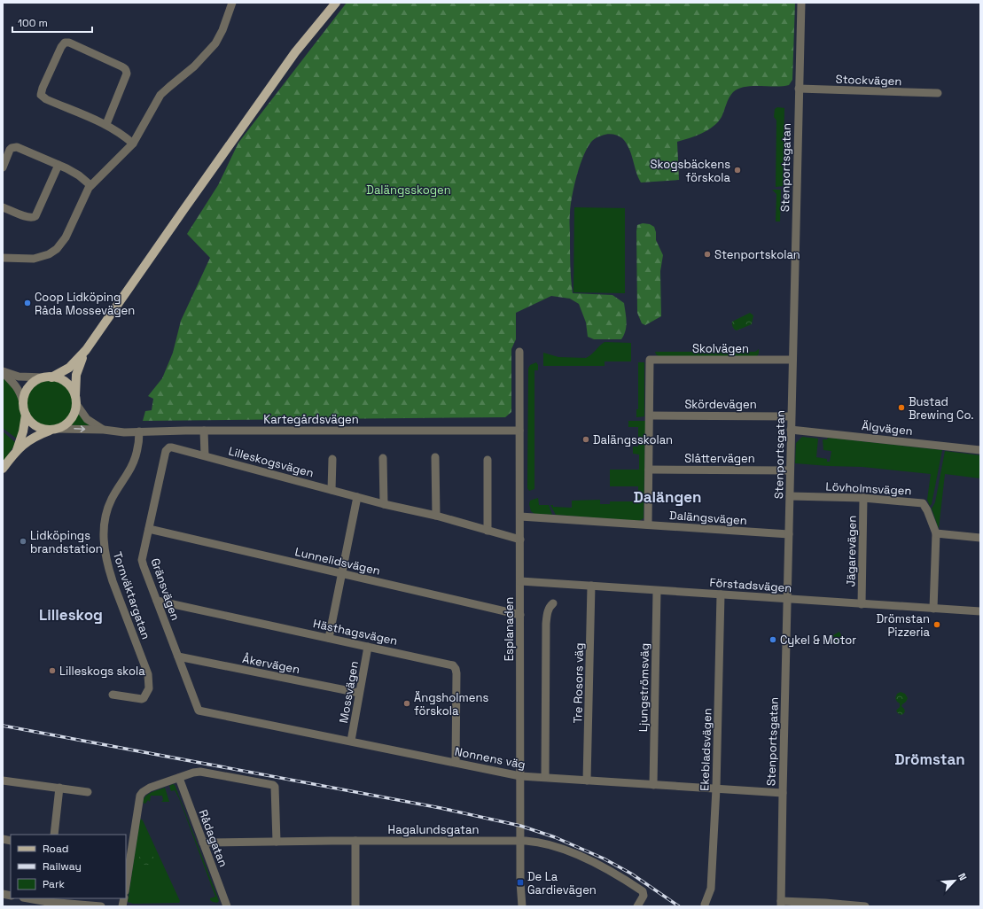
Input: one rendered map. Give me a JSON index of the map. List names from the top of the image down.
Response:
{
  "streets": {
    "street": [
      "Stockvägen",
      "Stenportsgatan",
      "Skolvägen",
      "Skördevägen",
      "Kartegårdsvägen",
      "Älgvägen",
      "Slåttervägen",
      "Lilleskogsvägen",
      "Lövholmsvägen",
      "Dalängsvägen",
      "Jägarevägen",
      "Lunnelidsvägen",
      "Förstadsvägen",
      "Gränsvägen",
      "Tornväktargatan",
      "Esplanaden",
      "Hästhagsvägen",
      "Åkervägen",
      "Tre Rosors väg",
      "Ljungströmsväg",
      "Mossvägen",
      "Ekebladsvägen",
      "Nonnens väg",
      "Hagalundsgatan",
      "Rådagatan"
    ]
  },
  "crossings": [
    ["Stockvägen", "Stenportsgatan"],
    ["Stenportsgatan", "Skolvägen"],
    ["Stenportsgatan", "Skördevägen"],
    ["Stenportsgatan", "Älgvägen"],
    ["Stenportsgatan", "Slåttervägen"],
    ["Stenportsgatan", "Lövholmsvägen"],
    ["Stenportsgatan", "Dalängsvägen"],
    ["Stenportsgatan", "Förstadsvägen"],
    ["Stenportsgatan", "Nonnens väg"],
    ["Skolvägen", "Skördevägen"],
    ["Kartegårdsvägen", "Tornväktargatan"],
    ["Kartegårdsvägen", "Esplanaden"],
    ["Lilleskogsvägen", "Gränsvägen"],
    ["Lilleskogsvägen", "Esplanaden"],
    ["Lövholmsvägen", "Jägarevägen"],
    ["Lövholmsvägen", "Förstadsvägen"],
    ["Dalängsvägen", "Esplanaden"],
    ["Jägarevägen", "Förstadsvägen"],
    ["Lunnelidsvägen", "Gränsvägen"],
    ["Lunnelidsvägen", "Esplanaden"],
    ["Förstadsvägen", "Esplanaden"],
    ["Förstadsvägen", "Tre Rosors väg"],
    ["Förstadsvägen", "Ljungströmsväg"],
    ["Förstadsvägen", "Ekebladsvägen"],
    ["Gränsvägen", "Hästhagsvägen"],
    ["Gränsvägen", "Åkervägen"],
    ["Gränsvägen", "Nonnens väg"],
    ["Esplanaden", "Nonnens väg"],
    ["Esplanaden", "Hagalundsgatan"],
    ["Hästhagsvägen", "Mossvägen"],
    ["Hästhagsvägen", "Nonnens väg"],
    ["Åkervägen", "Mossvägen"],
    ["Tre Rosors väg", "Nonnens väg"],
    ["Ljungströmsväg", "Nonnens väg"],
    ["Mossvägen", "Nonnens väg"],
    ["Ekebladsvägen", "Nonnens väg"],
    ["Hagalundsgatan", "Rådagatan"]
  ],
  "districts": ["Dalängen", "Lilleskog", "Drömstan"],
  "parks": ["Dalängsskogen"],
  "places": {
    "other": [
      "Skogsbäckens förskola",
      "Stenportskolan",
      "Coop Lidköping Råda Mossevägen",
      "Bustad Brewing Co.",
      "Dalängsskolan",
      "Lidköpings brandstation",
      "Drömstan Pizzeria",
      "Cykel & Motor",
      "Lilleskogs skola",
      "Ängsholmens förskola"
    ],
    "transit": ["De La Gardievägen"]
  },
  "legend": ["Road", "Railway", "Park"],
  "scale_bar": "100 m",
  "north": "top right"
}
